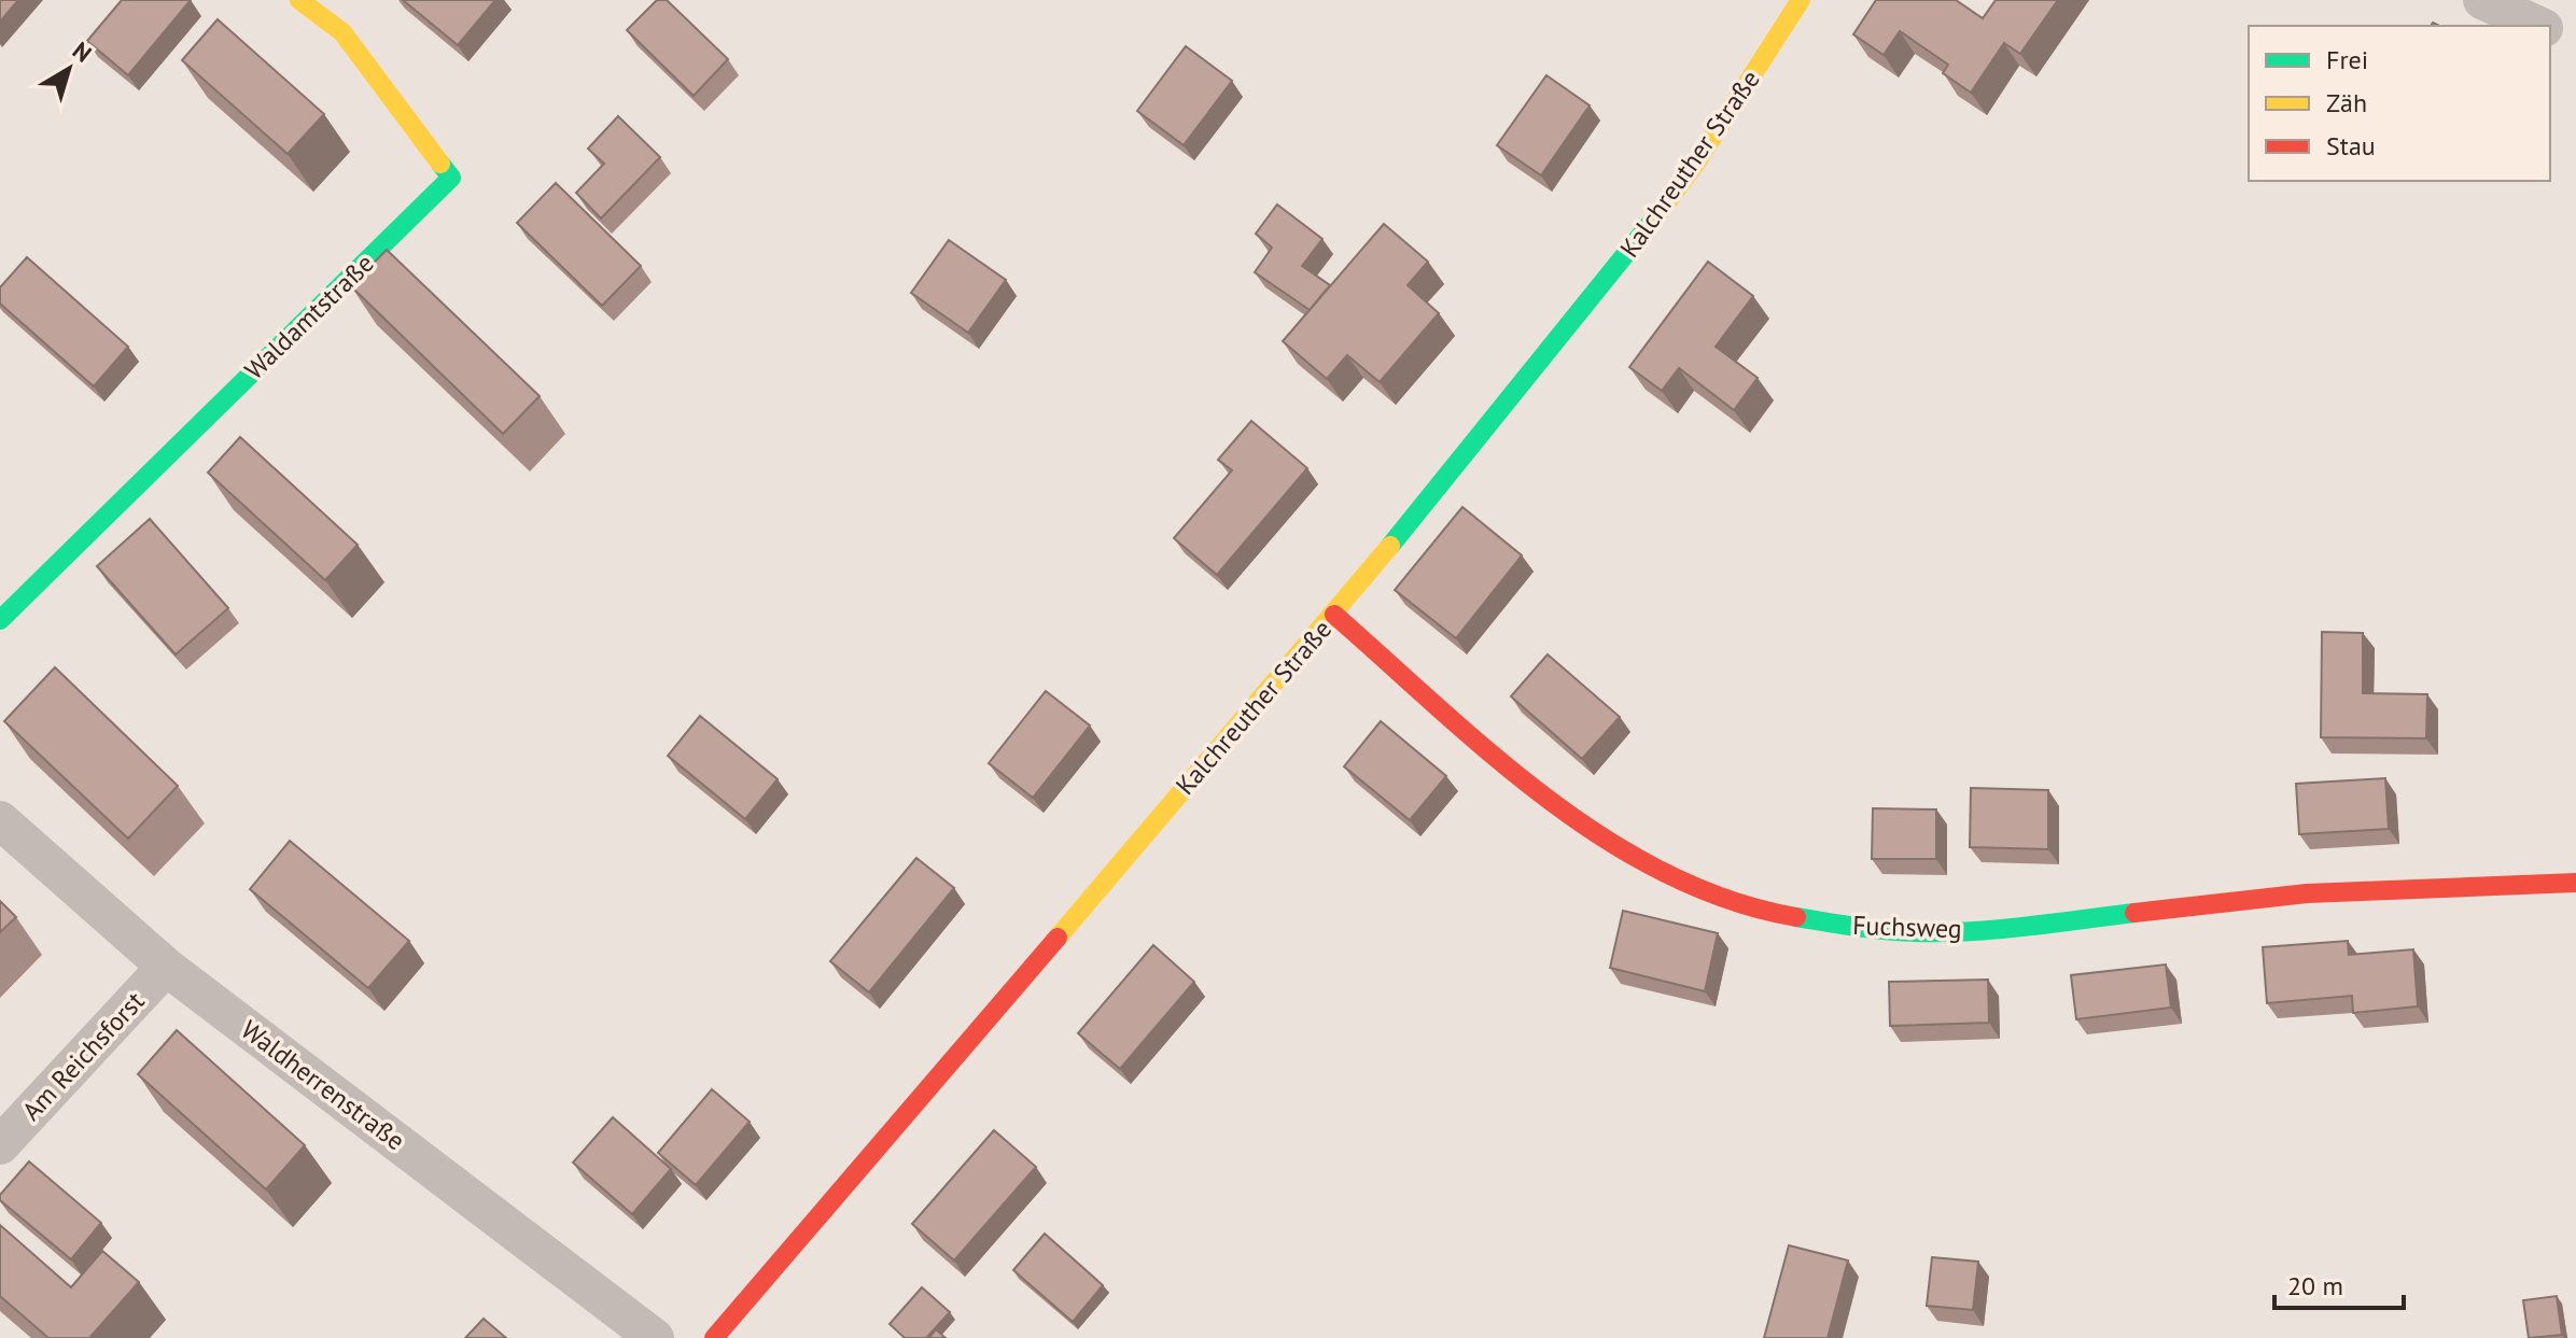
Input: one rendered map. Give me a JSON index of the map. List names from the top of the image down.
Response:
{
  "streets": {
    "street": [
      "Kalchreuther Straße",
      "Waldamtstraße",
      "Fuchsweg",
      "Am Reichsforst",
      "Waldherrenstraße"
    ]
  },
  "crossings": [
    ["Kalchreuther Straße", "Fuchsweg"],
    ["Am Reichsforst", "Waldherrenstraße"]
  ],
  "legend": ["Frei", "Zäh", "Stau"],
  "scale_bar": "20 m",
  "north": "top right"
}
